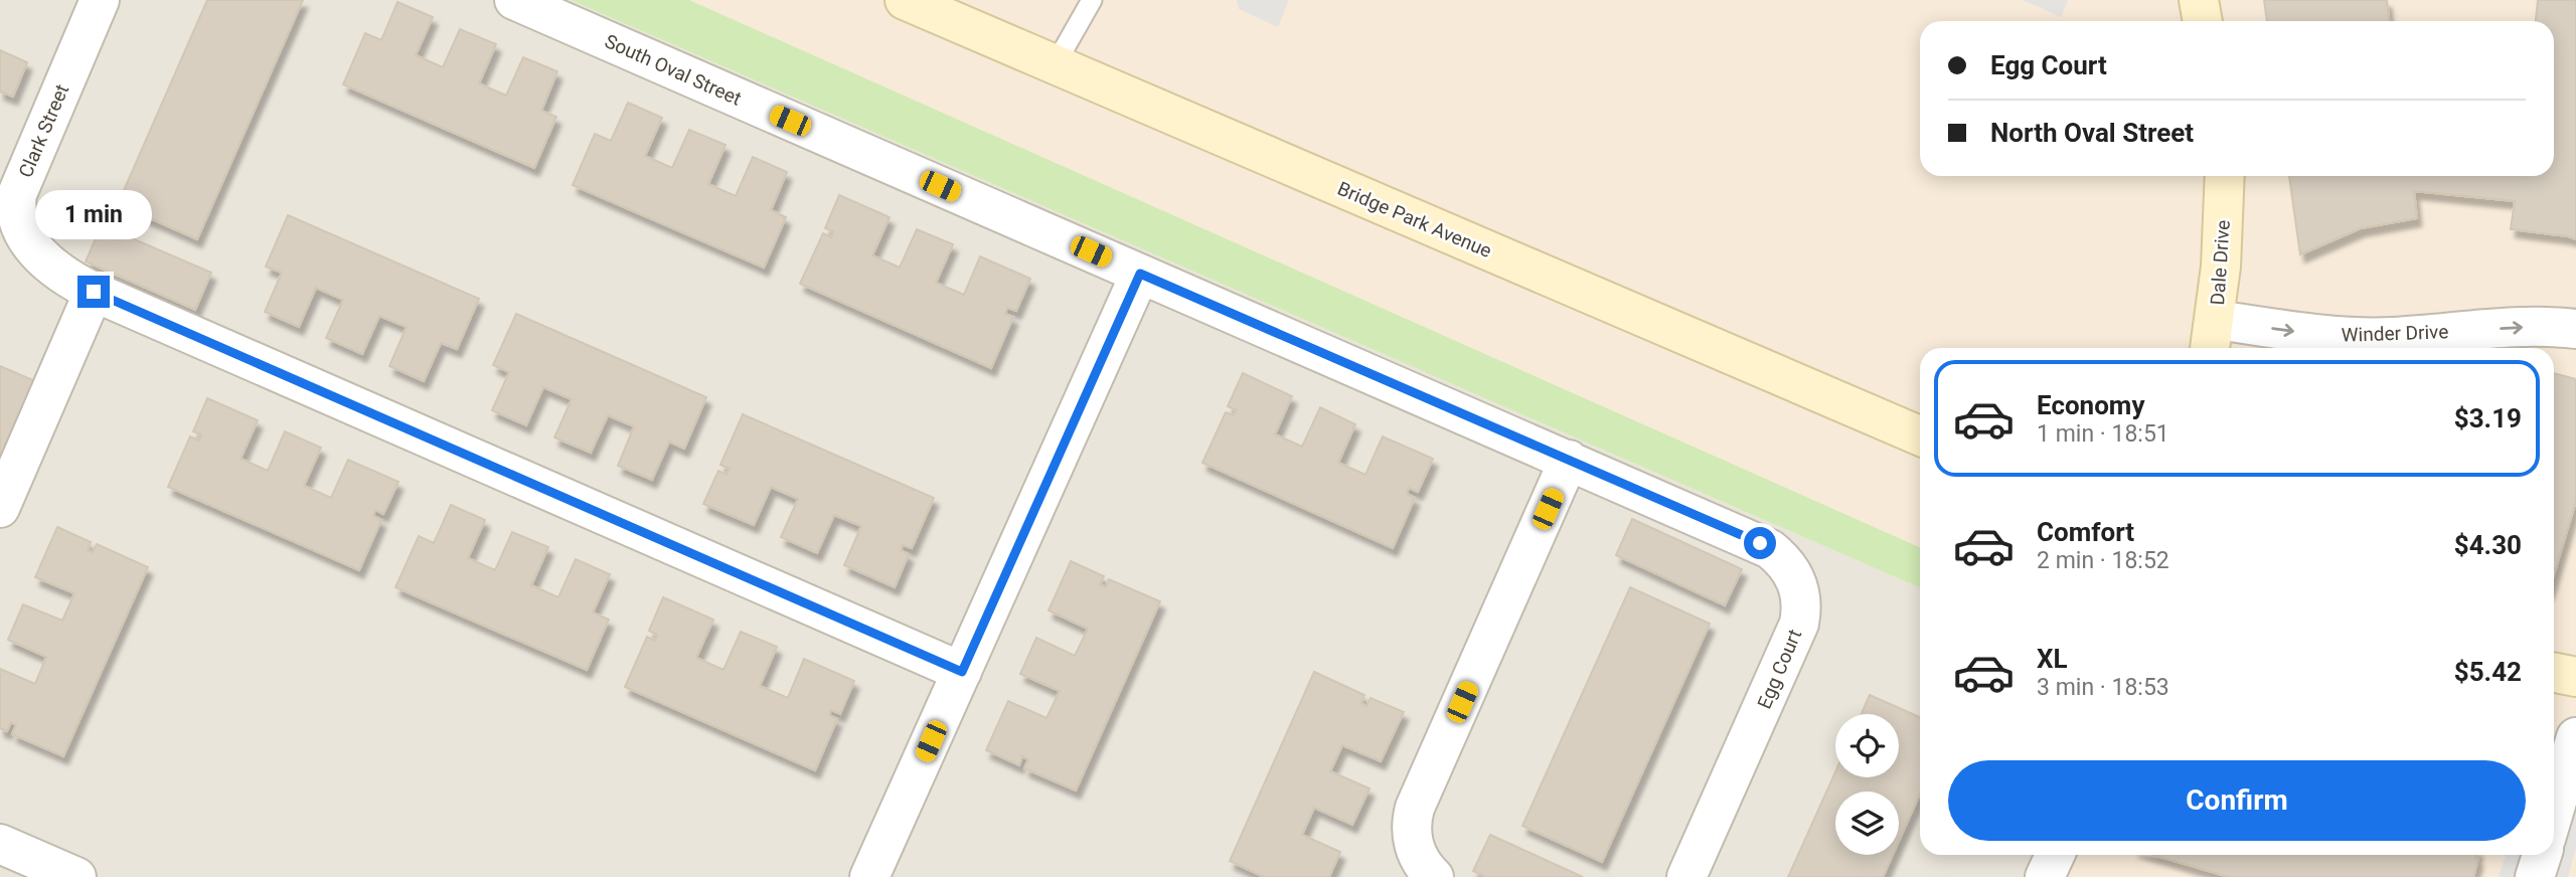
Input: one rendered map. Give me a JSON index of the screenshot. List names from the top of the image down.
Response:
{
  "streets": {
    "street": [
      "South Oval Street",
      "Clark Street",
      "Bridge Park Avenue",
      "Dale Drive",
      "Winder Drive",
      "Egg Court"
    ]
  },
  "crossings": [
    ["South Oval Street", "Egg Court"],
    ["Dale Drive", "Winder Drive"]
  ],
  "one_way": ["Winder Drive"],
  "page": {
    "banner": ["Egg Court", "North Oval Street"],
    "bubble": "1 min",
    "list": [
      {
        "name": "Economy",
        "note": "1 min · 18:51",
        "value": "$3.19"
      },
      {
        "name": "Comfort",
        "note": "2 min · 18:52",
        "value": "$4.30"
      },
      {
        "name": "XL",
        "note": "3 min · 18:53",
        "value": "$5.42"
      }
    ],
    "buttons": "Confirm"
  }
}
